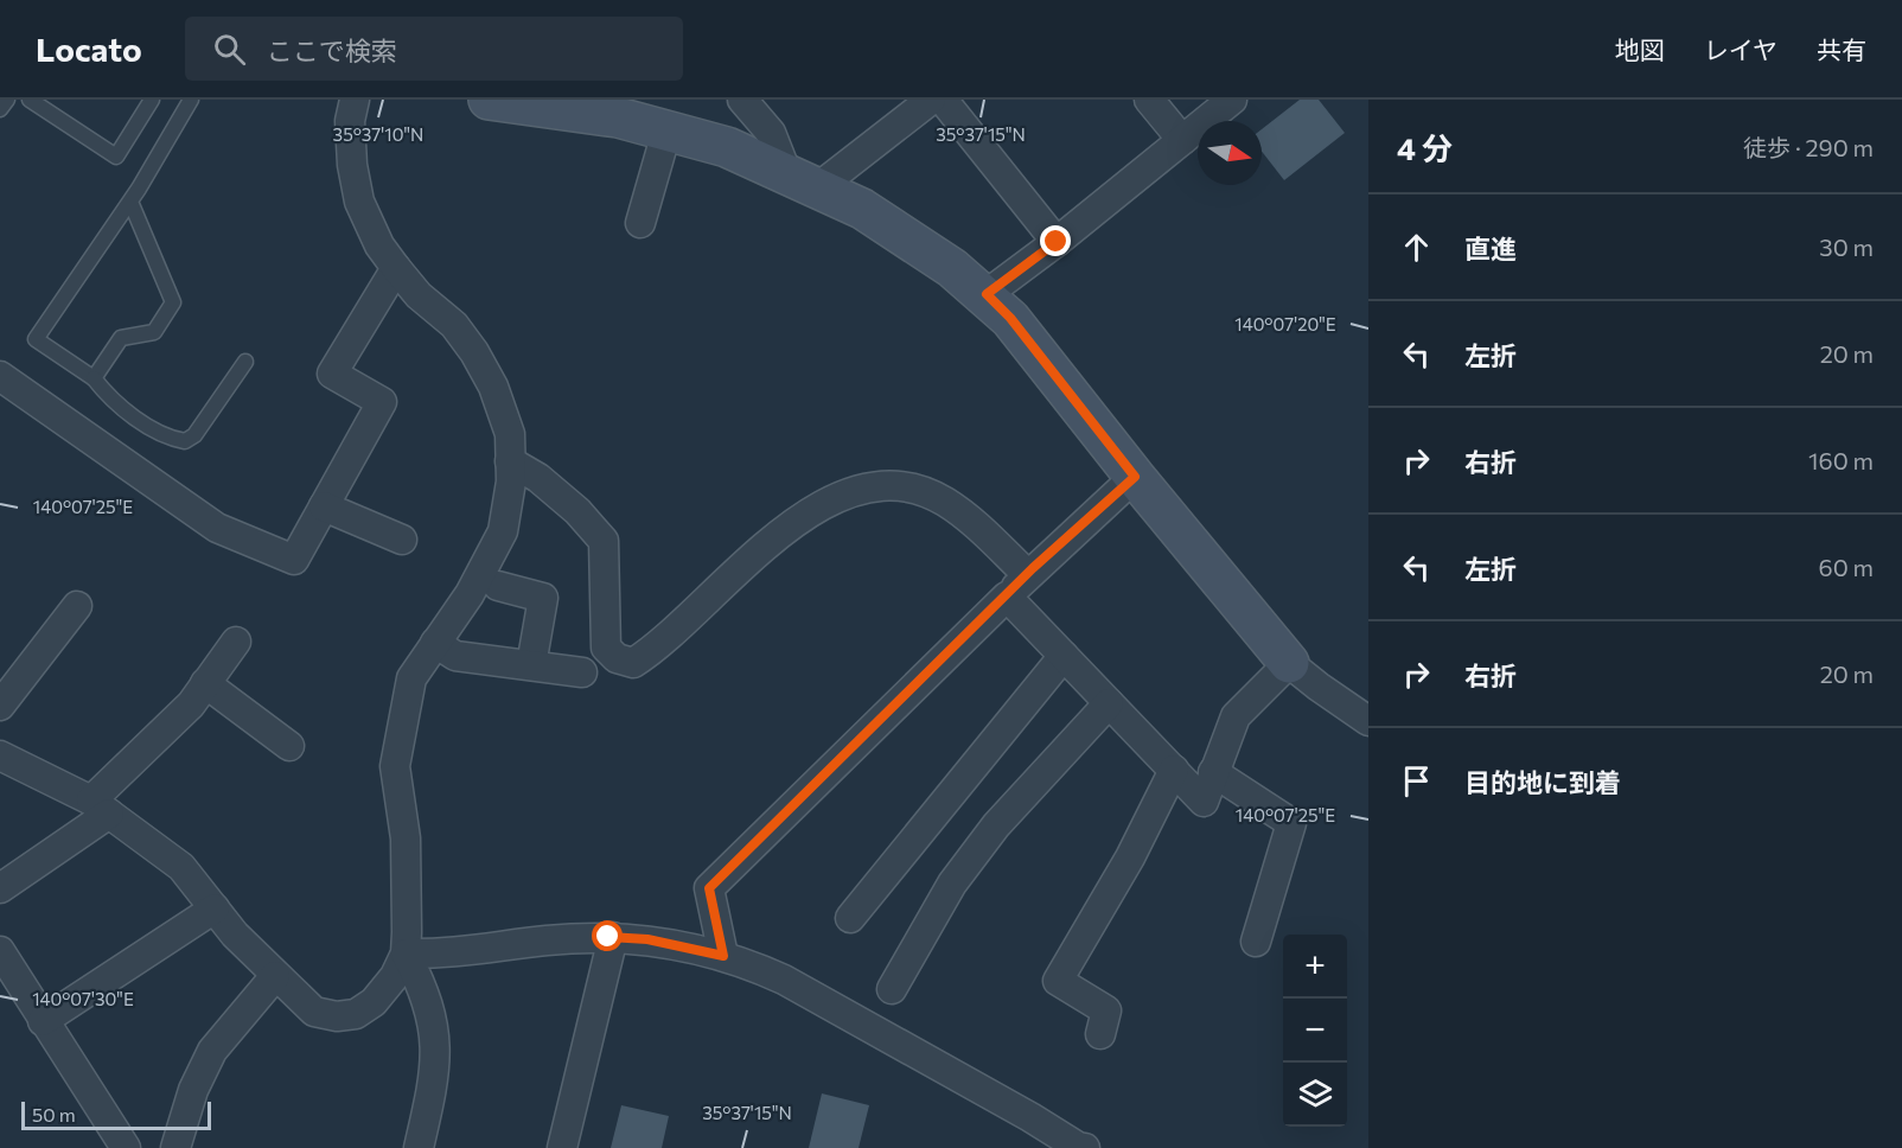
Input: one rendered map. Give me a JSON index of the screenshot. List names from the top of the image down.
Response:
{
  "scale_bar": "50 m",
  "north": "right",
  "page": {
    "header": "Locato",
    "search": "ここで検索",
    "nav": ["地図", "レイヤ", "共有"],
    "heading": ["4 分", "徒歩 · 290 m"],
    "list": [
      ["直進", "30 m"],
      ["左折", "20 m"],
      ["右折", "160 m"],
      ["左折", "60 m"],
      ["右折", "20 m"],
      "目的地に到着"
    ],
    "map_buttons": ["+", "−"],
    "scale": "50 m"
  },
  "coordinates": [
    "35°37'10\"N",
    "35°37'15\"N",
    "140°07'20\"E",
    "140°07'25\"E",
    "140°07'30\"E"
  ]
}
